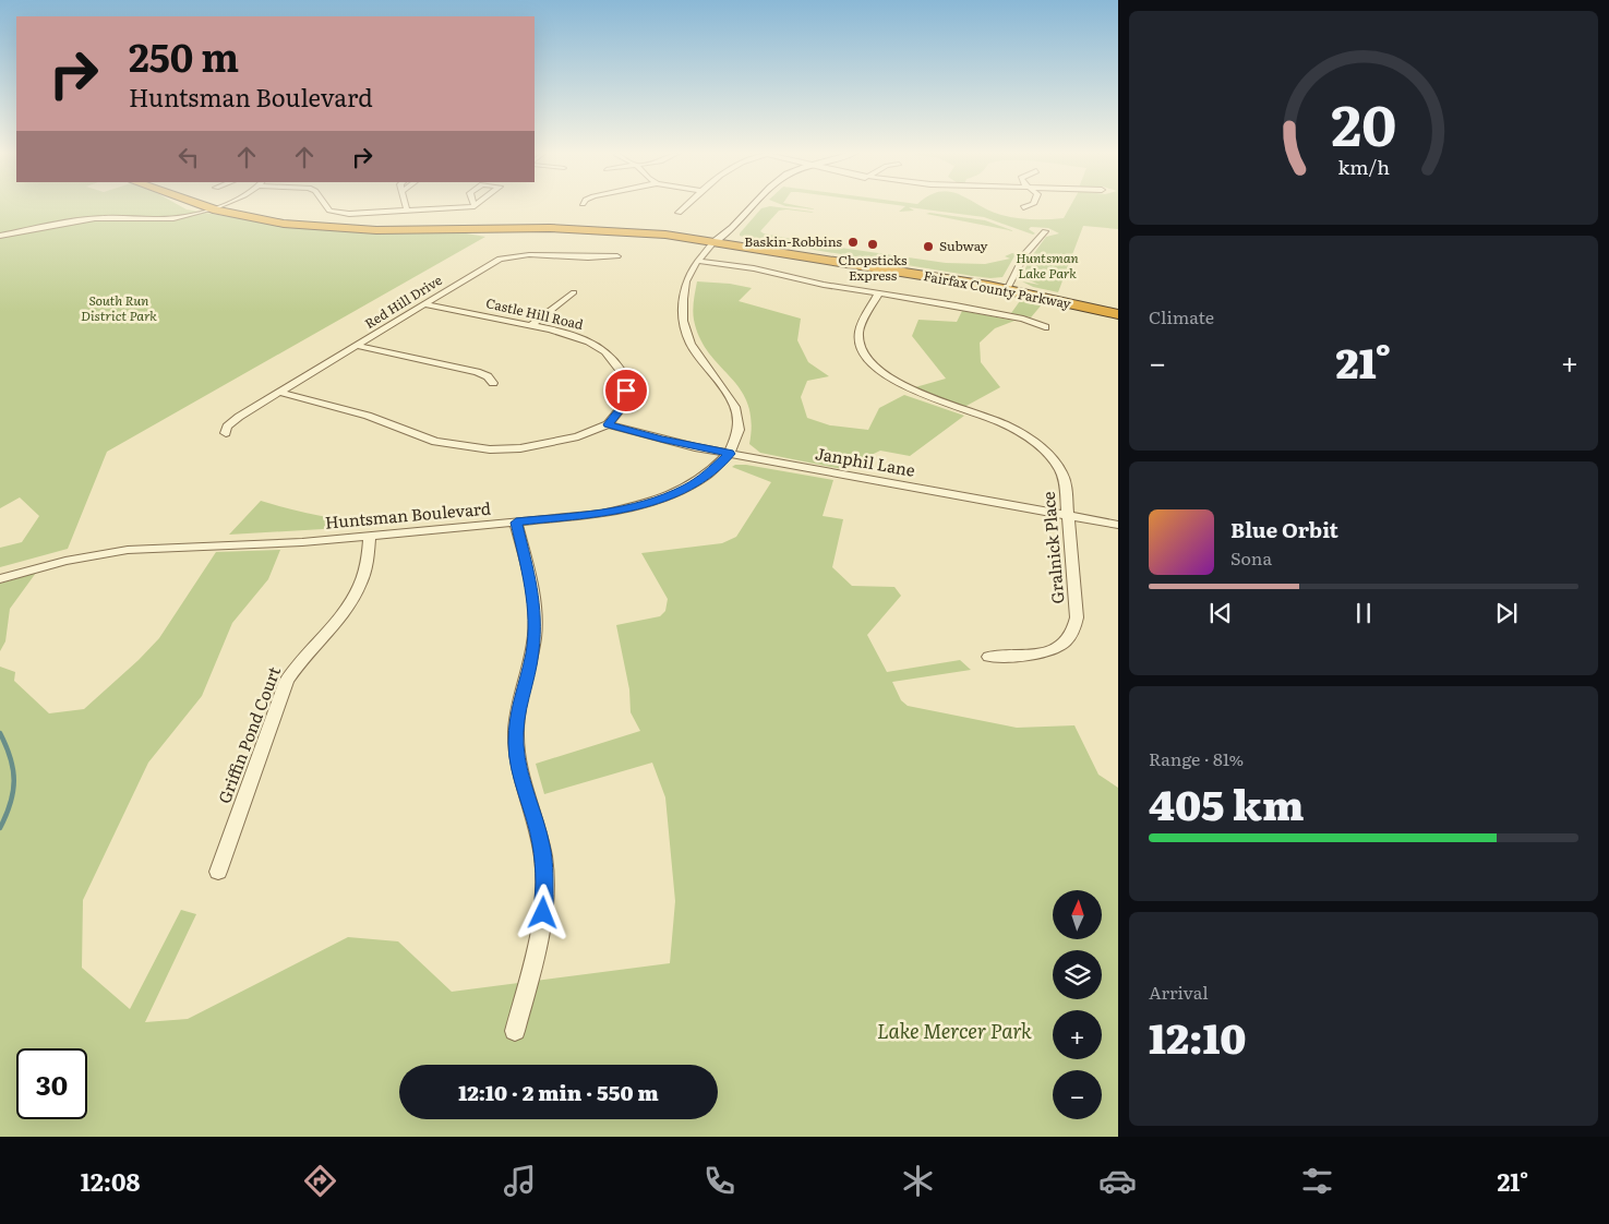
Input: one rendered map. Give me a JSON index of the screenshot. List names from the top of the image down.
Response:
{
  "streets": {
    "highway": ["Fairfax County Parkway"],
    "street": [
      "Red Hill Drive",
      "Castle Hill Road",
      "Janphil Lane",
      "Huntsman Boulevard",
      "Gralnick Place",
      "Griffin Pond Court"
    ]
  },
  "crossings": [
    ["Fairfax County Parkway", "Huntsman Boulevard"],
    ["Red Hill Drive", "Castle Hill Road"],
    ["Castle Hill Road", "Janphil Lane"],
    ["Janphil Lane", "Huntsman Boulevard"],
    ["Janphil Lane", "Gralnick Place"],
    ["Huntsman Boulevard", "Griffin Pond Court"]
  ],
  "parks": ["Huntsman Lake Park", "South Run District Park", "Lake Mercer Park"],
  "places": ["Baskin-Robbins", "Chopsticks Express", "Subway"],
  "north": "top",
  "page": {
    "turn": ["250 m", "Huntsman Boulevard"],
    "tile": [
      "Climate",
      ["Range · 81%", "405 km"],
      ["Arrival", "12:10"]
    ],
    "heat": ["−", "21°", "+"],
    "song": ["Blue Orbit", "Sona"],
    "map_buttons": ["+", "−"],
    "limit": "30",
    "trip": "12:10 · 2 min · 550 m",
    "tabs": ["12:08", "21°"],
    "gauge": ["20", "km/h"]
  }
}
